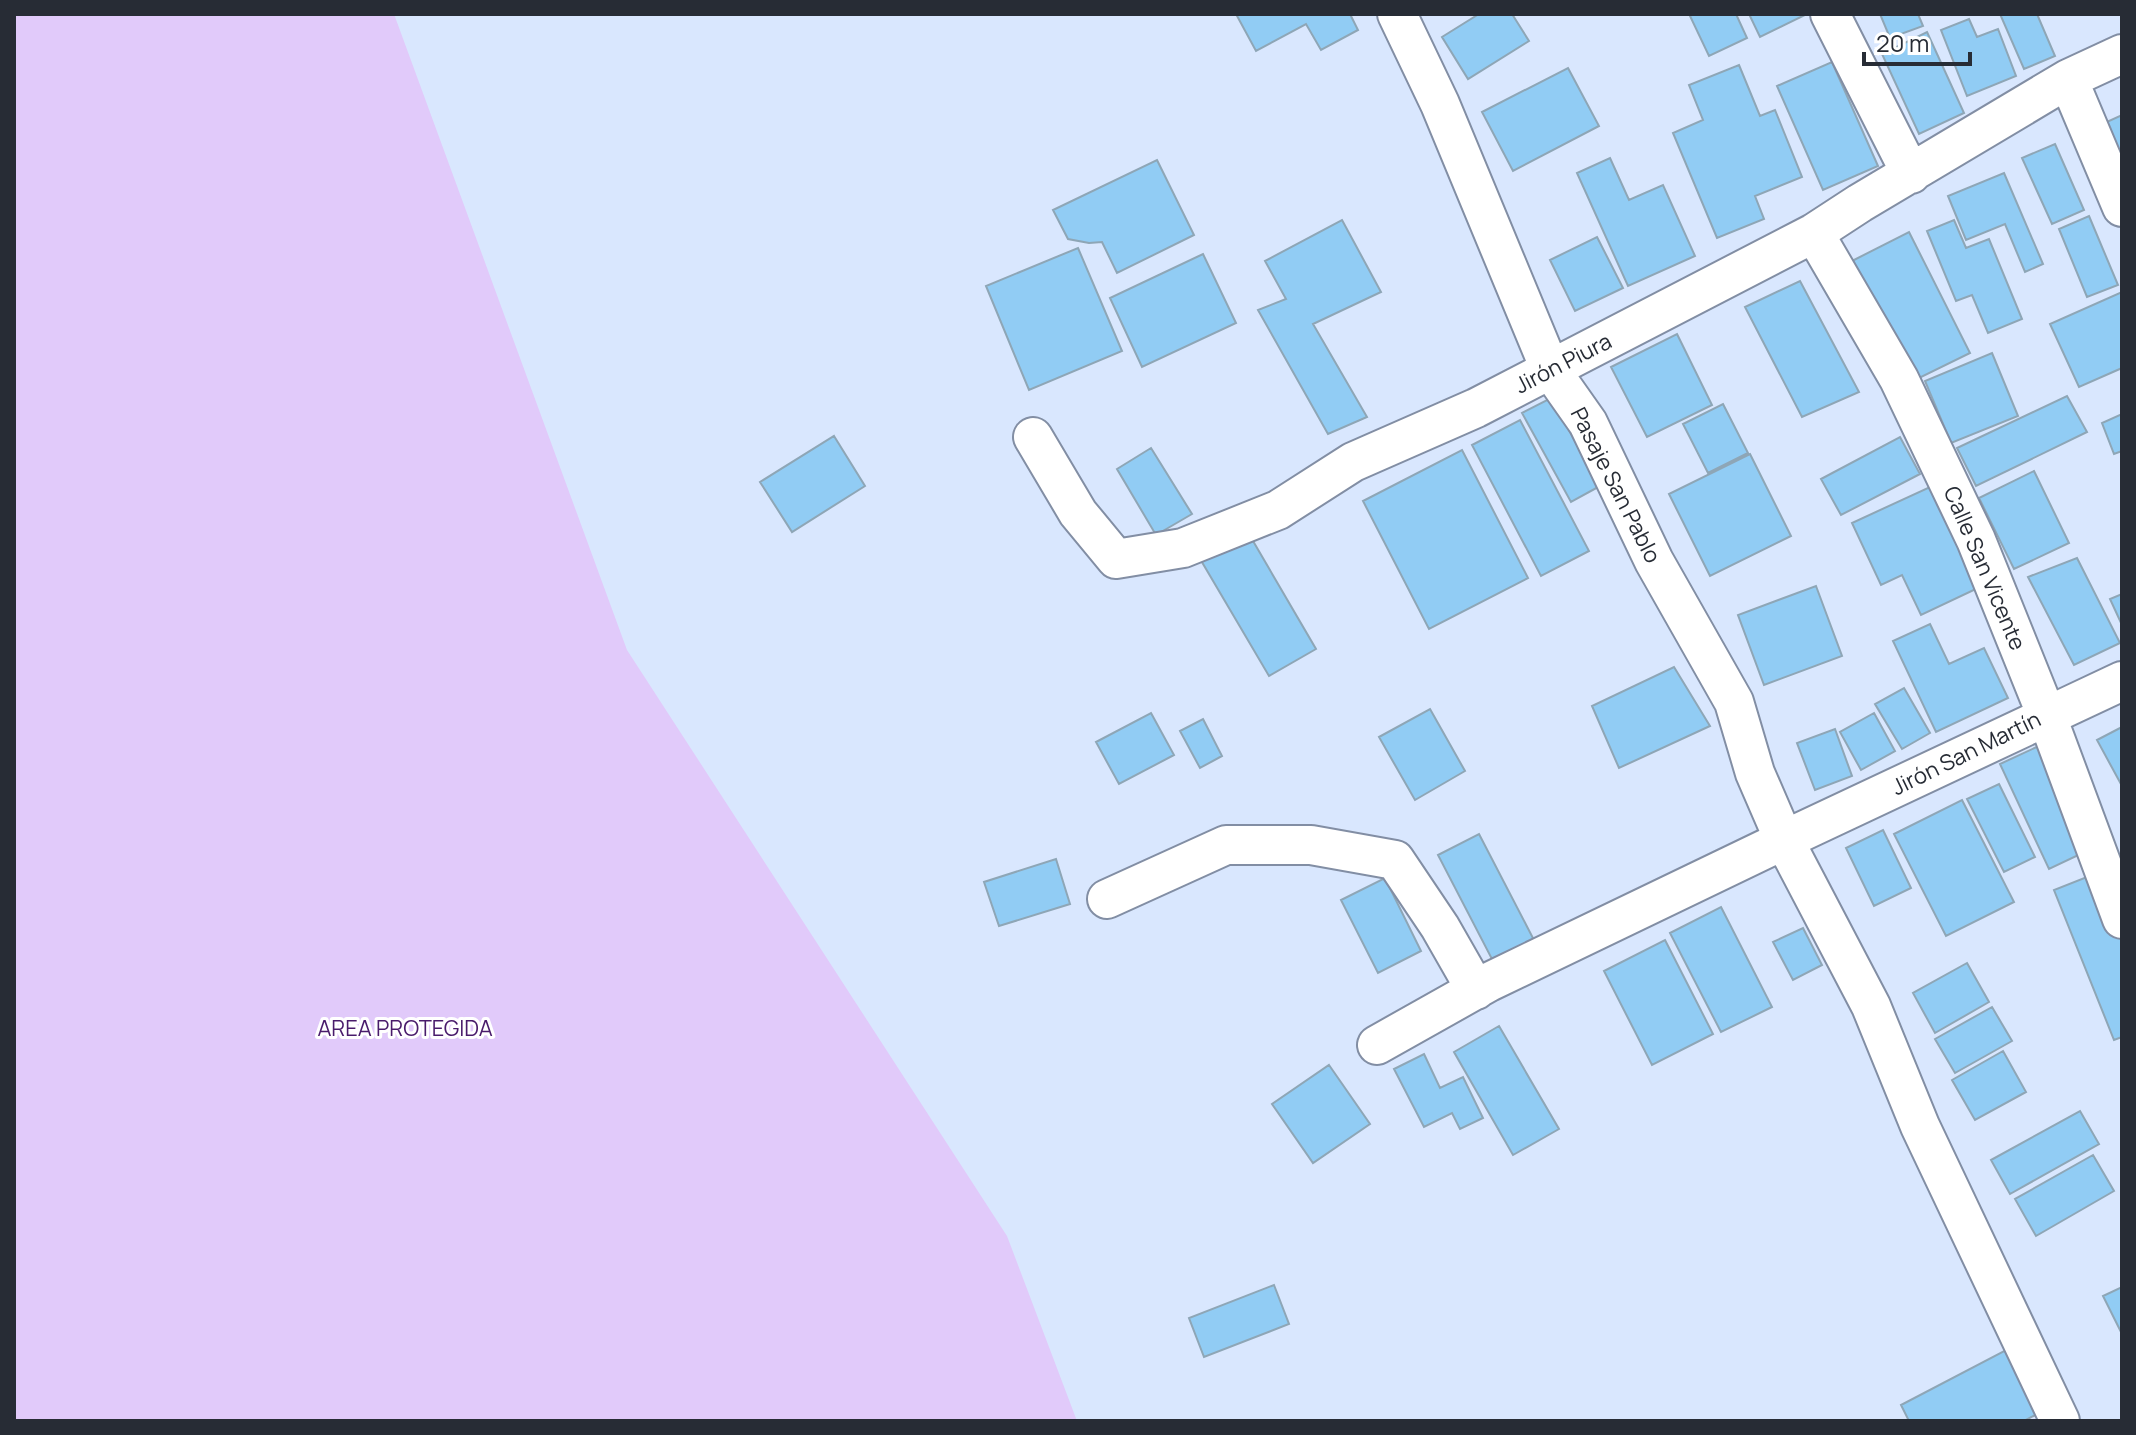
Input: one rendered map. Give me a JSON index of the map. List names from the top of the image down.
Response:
{
  "streets": {
    "street": [
      "Jirón Piura",
      "Pasaje San Pablo",
      "Calle San Vicente",
      "Jirón San Martín"
    ]
  },
  "crossings": [
    ["Jirón Piura", "Pasaje San Pablo"],
    ["Jirón Piura", "Calle San Vicente"],
    ["Pasaje San Pablo", "Jirón San Martín"],
    ["Calle San Vicente", "Jirón San Martín"]
  ],
  "parks": ["AREA PROTEGIDA"],
  "scale_bar": "20 m"
}
